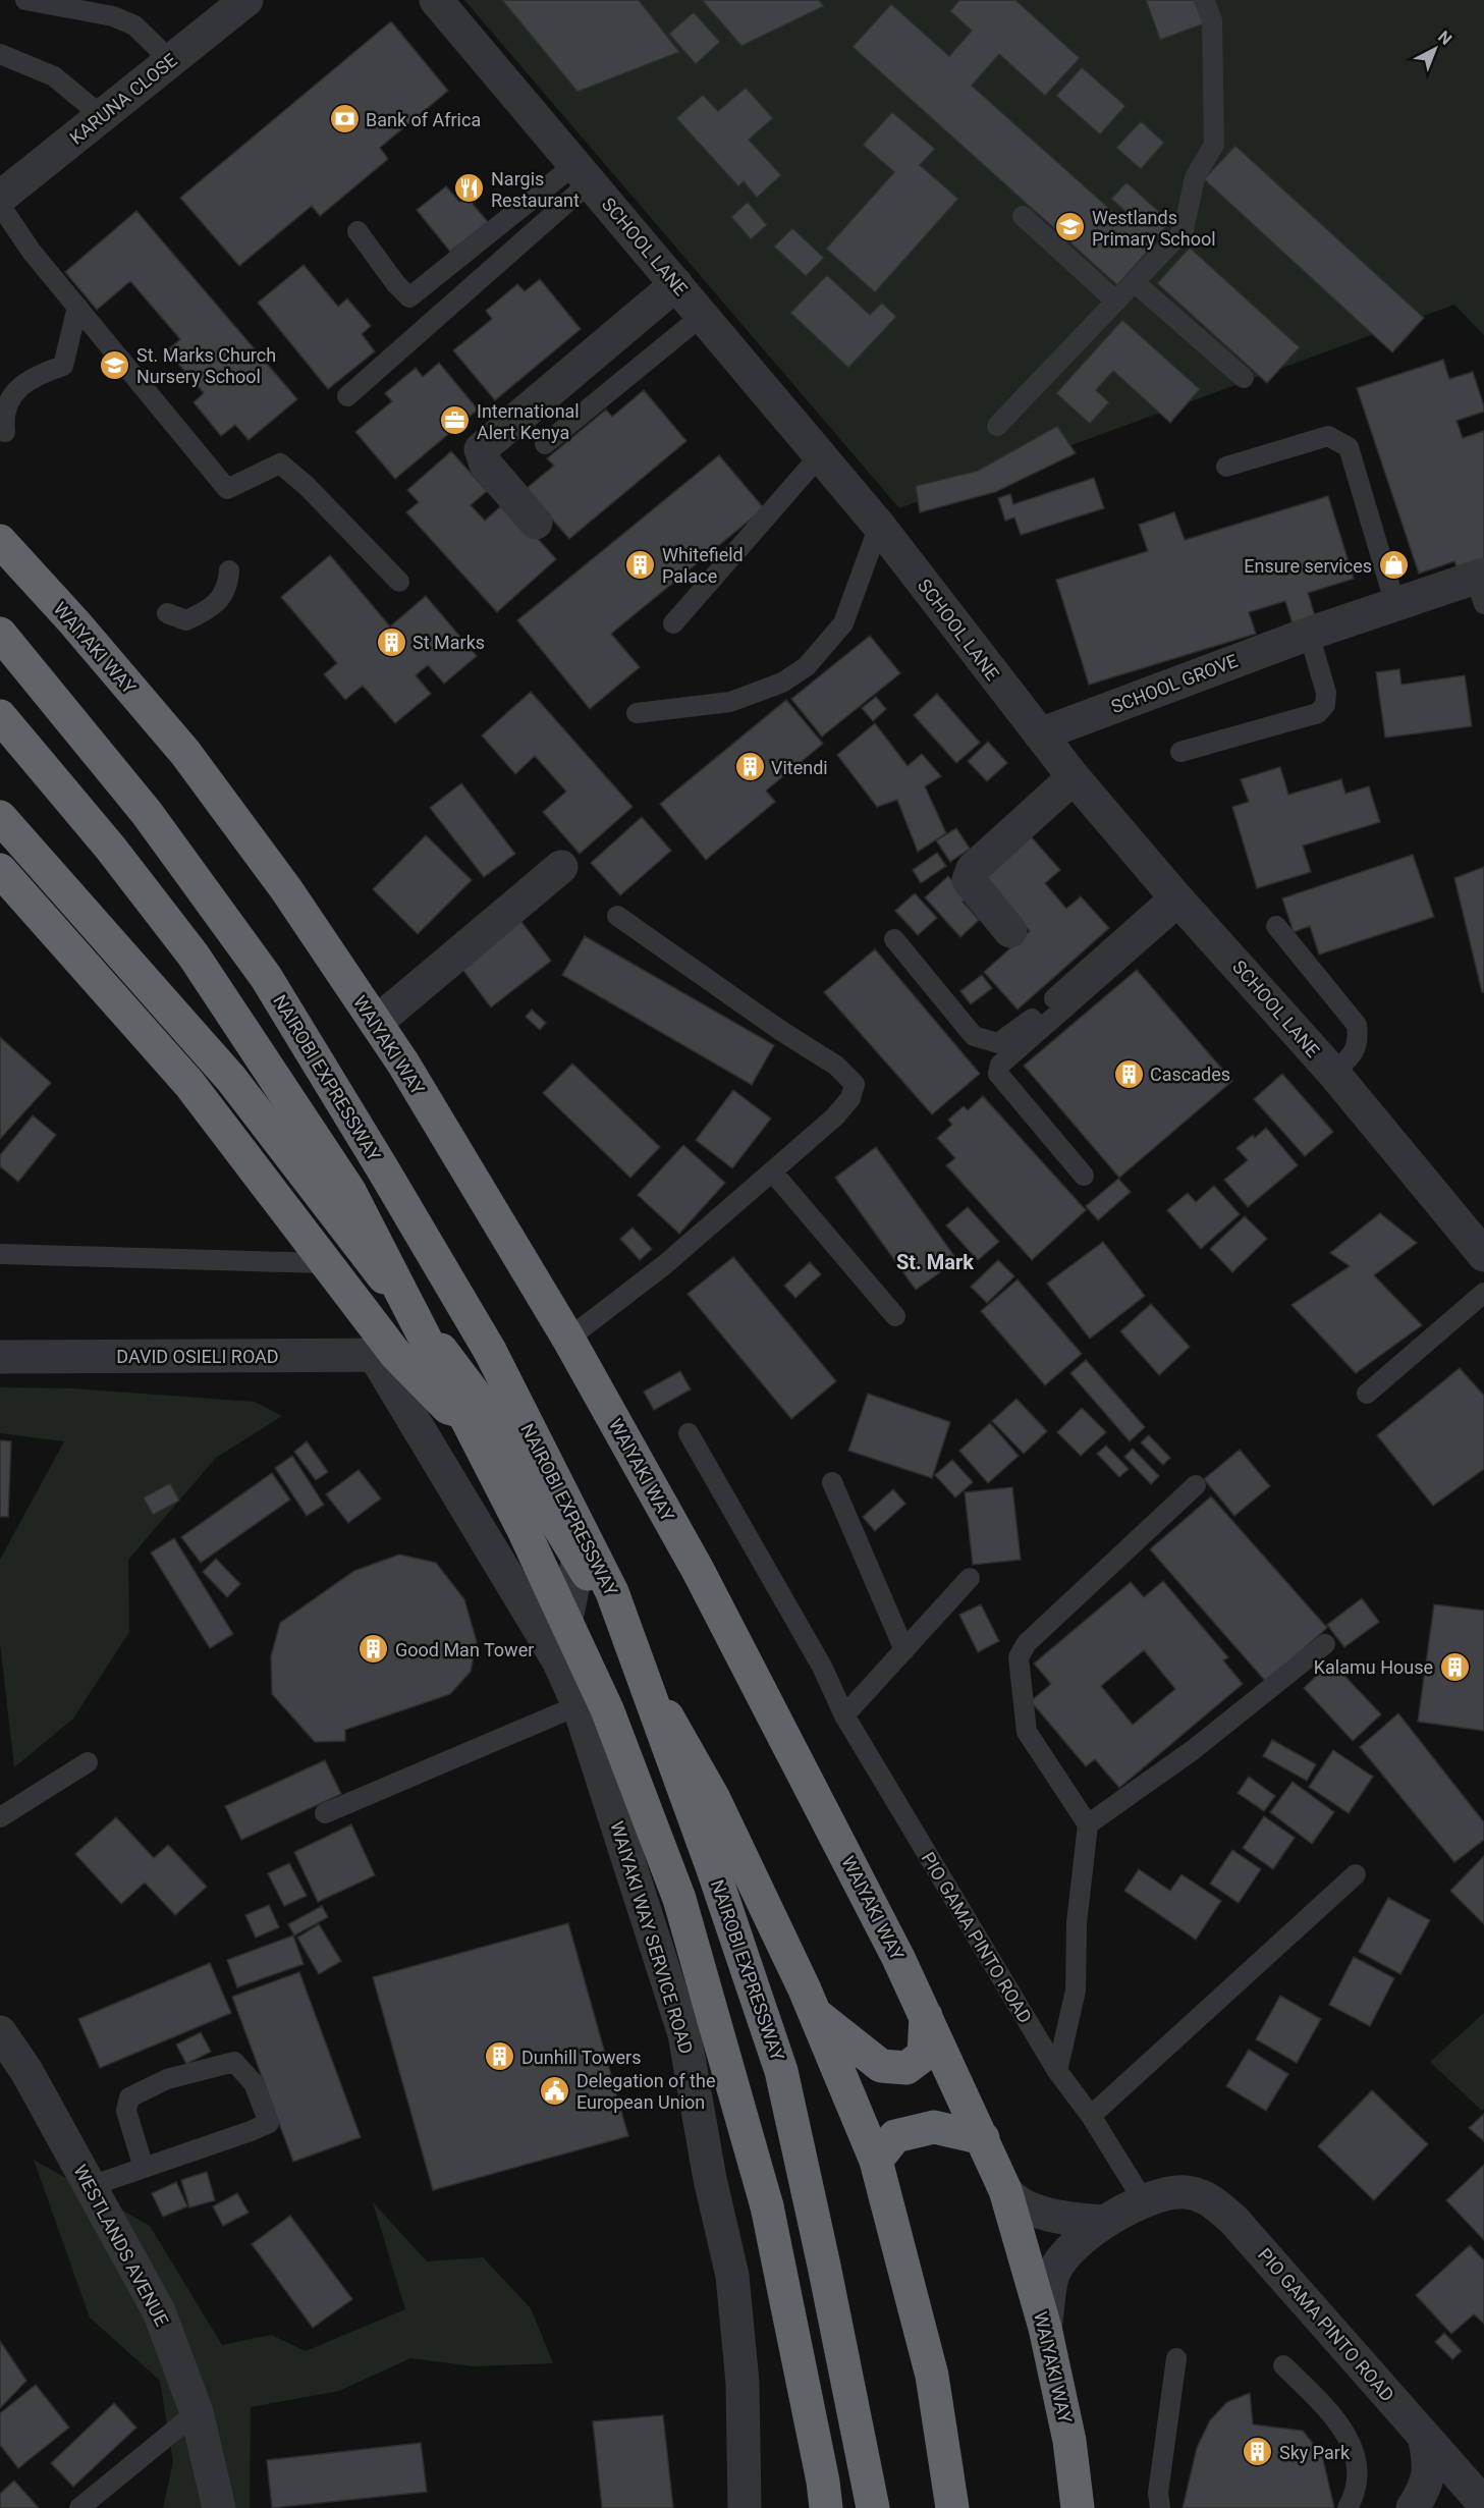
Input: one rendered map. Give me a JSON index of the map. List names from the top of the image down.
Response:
{
  "streets": {
    "highway": ["WAIYAKI WAY", "NAIROBI EXPRESSWAY"],
    "street": [
      "KARUNA CLOSE",
      "SCHOOL LANE",
      "SCHOOL GROVE",
      "DAVID OSIELI ROAD",
      "WAIYAKI WAY SERVICE ROAD",
      "PIO GAMA PINTO ROAD",
      "WESTLANDS AVENUE"
    ]
  },
  "crossings": [
    ["SCHOOL LANE", "SCHOOL GROVE"],
    ["WAIYAKI WAY", "PIO GAMA PINTO ROAD"],
    ["DAVID OSIELI ROAD", "WAIYAKI WAY SERVICE ROAD"]
  ],
  "districts": ["St. Mark"],
  "places": {
    "bank": ["Bank of Africa"],
    "restaurant": ["Nargis Restaurant"],
    "school or university": ["Westlands Primary School", "St. Marks Church Nursery School"],
    "office": ["International Alert Kenya"],
    "building": [
      "Whitefield Palace",
      "St Marks",
      "Vitendi",
      "Cascades",
      "Good Man Tower",
      "Kalamu House",
      "Dunhill Towers",
      "Sky Park"
    ],
    "shop": ["Ensure services"],
    "public building": ["Delegation of the European Union"]
  },
  "north": "top right"
}
